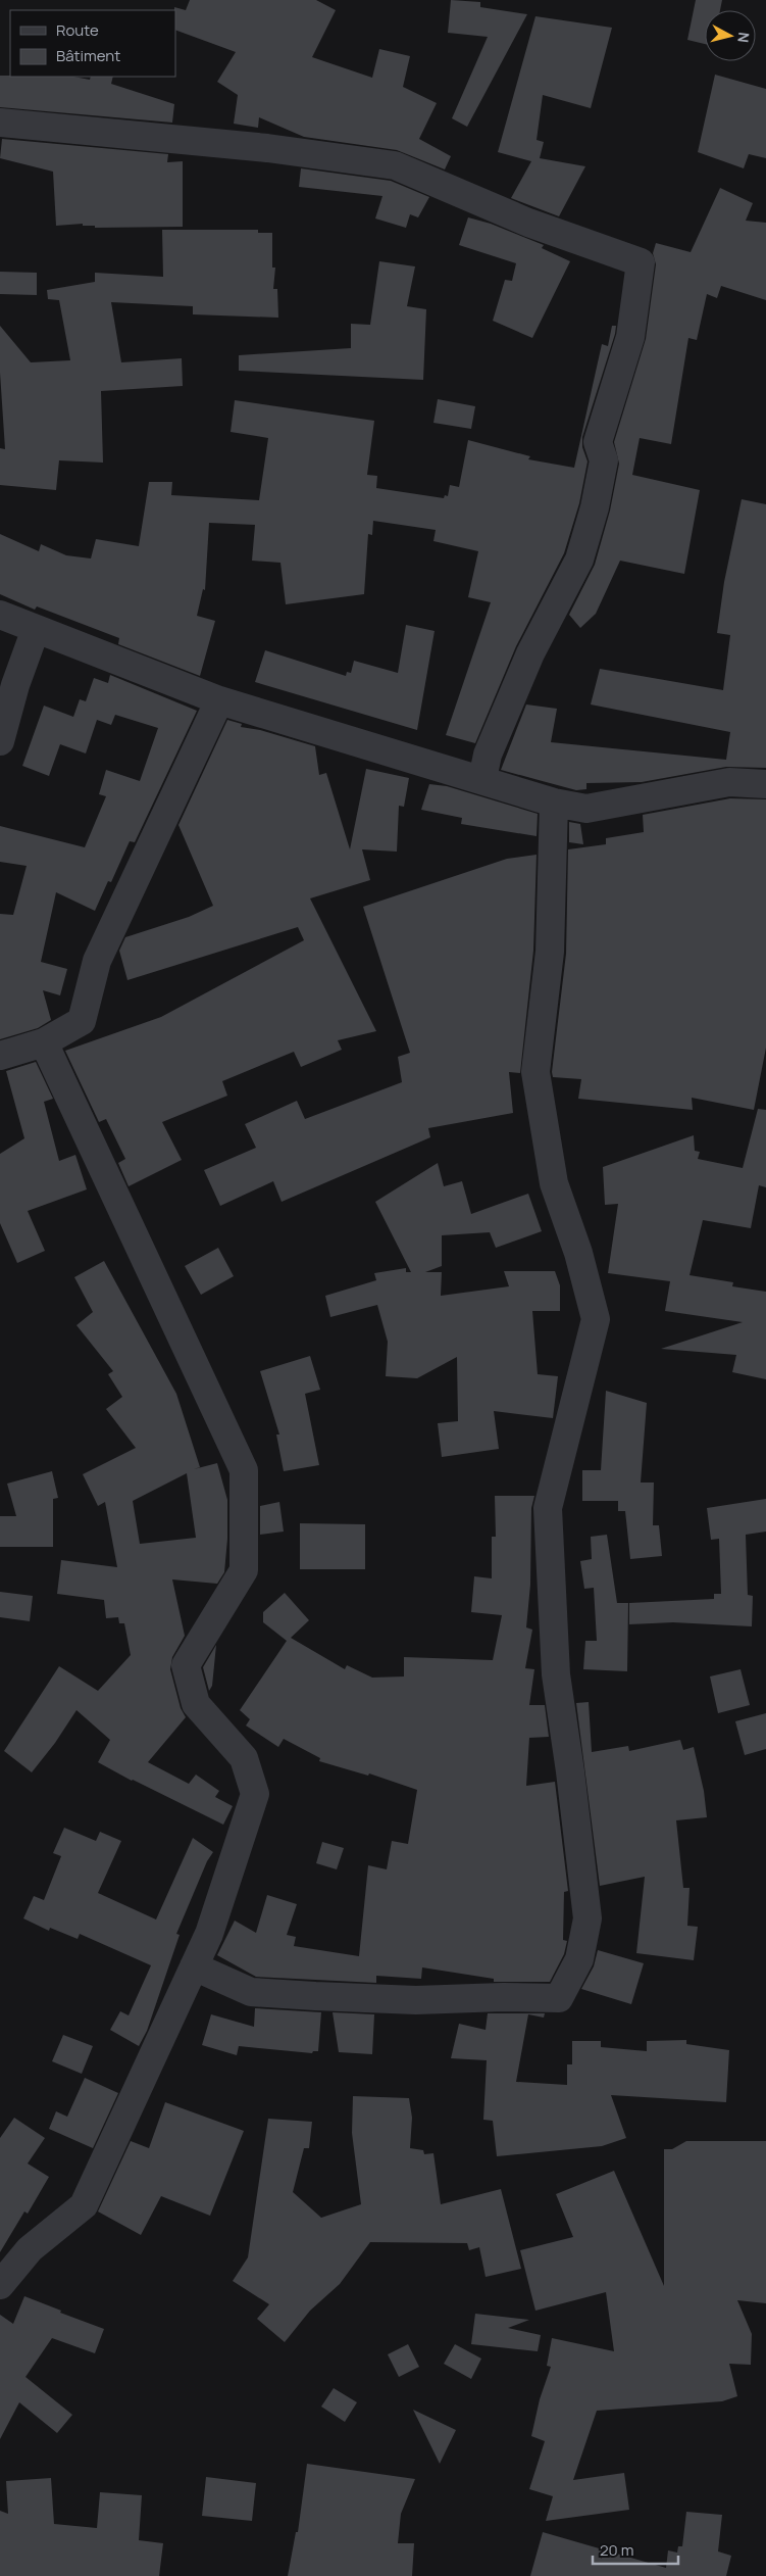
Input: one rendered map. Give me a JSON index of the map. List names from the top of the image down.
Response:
{
  "legend": ["Route", "Bâtiment"],
  "scale_bar": "20 m",
  "north": "right"
}
